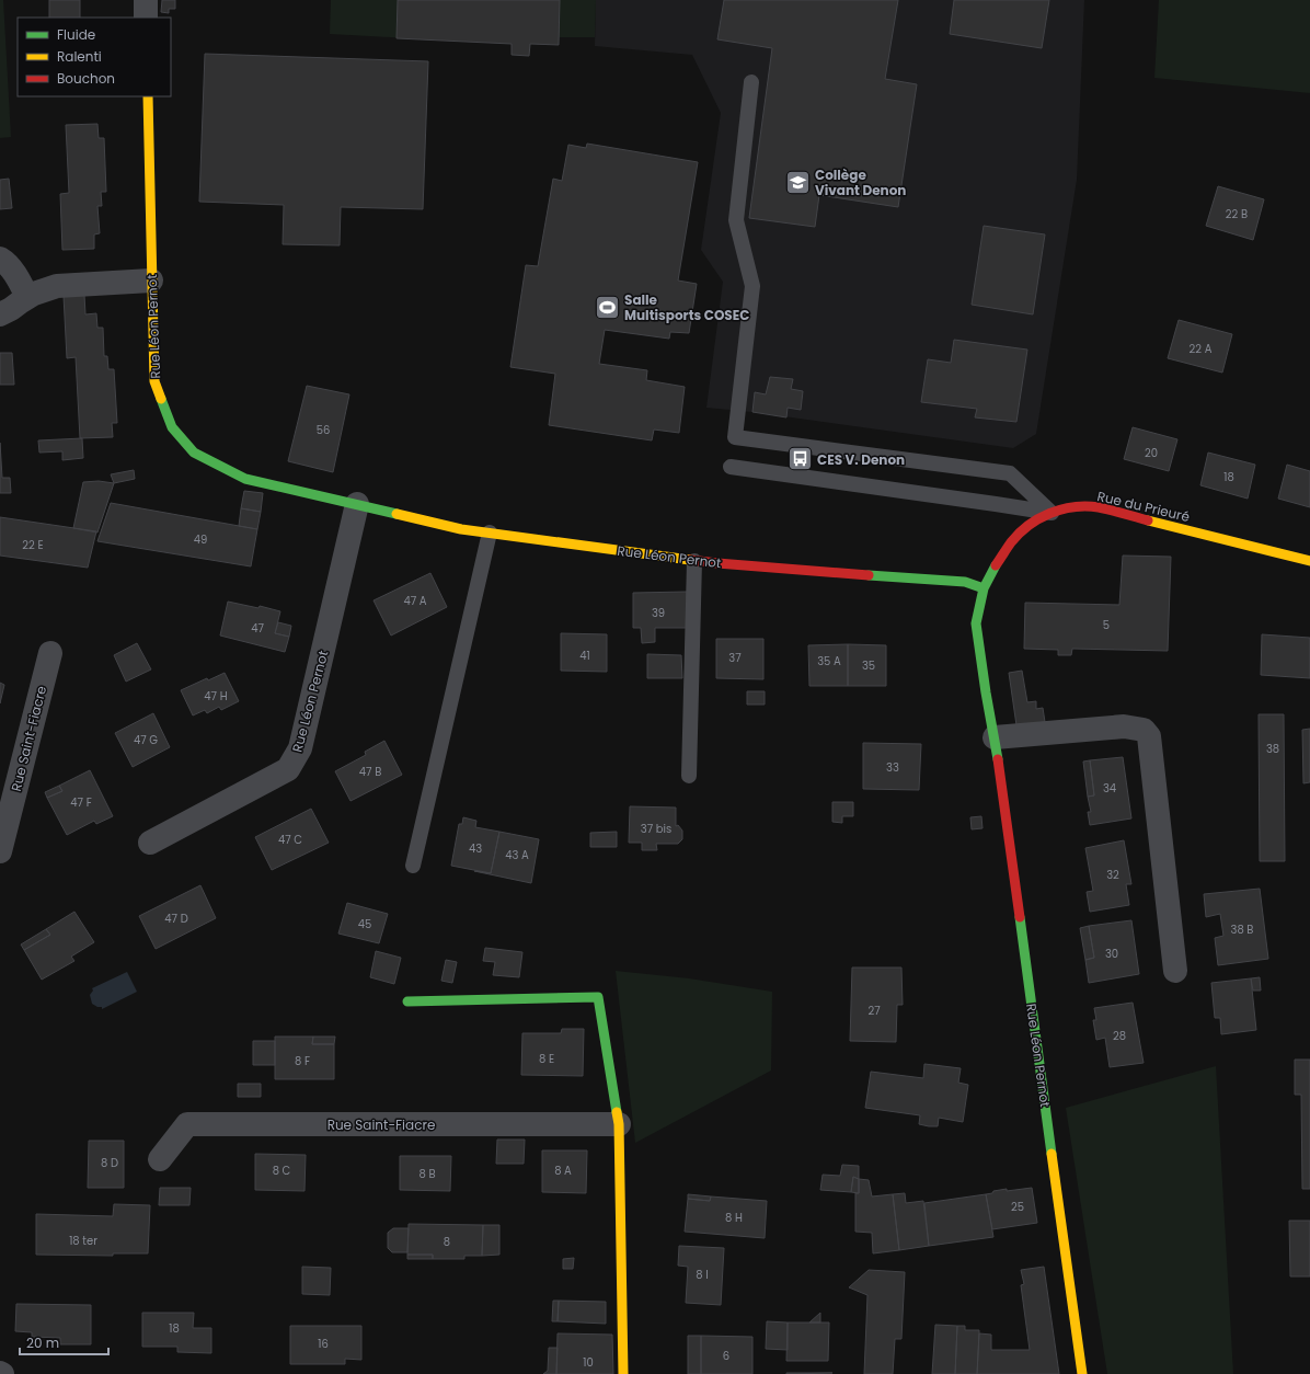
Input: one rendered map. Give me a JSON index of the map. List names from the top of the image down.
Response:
{
  "streets": {
    "street": ["Rue Léon Pernot", "Rue du Prieuré", "Rue Saint-Fiacre"]
  },
  "crossings": [
    ["Rue Léon Pernot", "Rue du Prieuré"]
  ],
  "places": {
    "school or university": ["Collège Vivant Denon"],
    "sports": ["Salle Multisports COSEC"],
    "bus stop": ["CES V. Denon"]
  },
  "house_numbers": [
    "22 B",
    "22 A",
    "56",
    "20",
    "18",
    "49",
    "22 E",
    "47 A",
    "39",
    "5",
    "47",
    "41",
    "37",
    "35 A",
    "35",
    "47 H",
    "47 G",
    "38",
    "33",
    "47 B",
    "34",
    "47 F",
    "37 bis",
    "47 C",
    "43",
    "43 A",
    "32",
    "47 D",
    "45",
    "38 B",
    "30",
    "27",
    "28",
    "8 E",
    "8 F",
    "8 D",
    "8 C",
    "8 A",
    "8 B",
    "25",
    "8 H",
    "18 ter",
    "8",
    "8 I",
    "18",
    "16",
    "6",
    "10"
  ],
  "legend": ["Fluide", "Ralenti", "Bouchon"],
  "scale_bar": "20 m"
}
